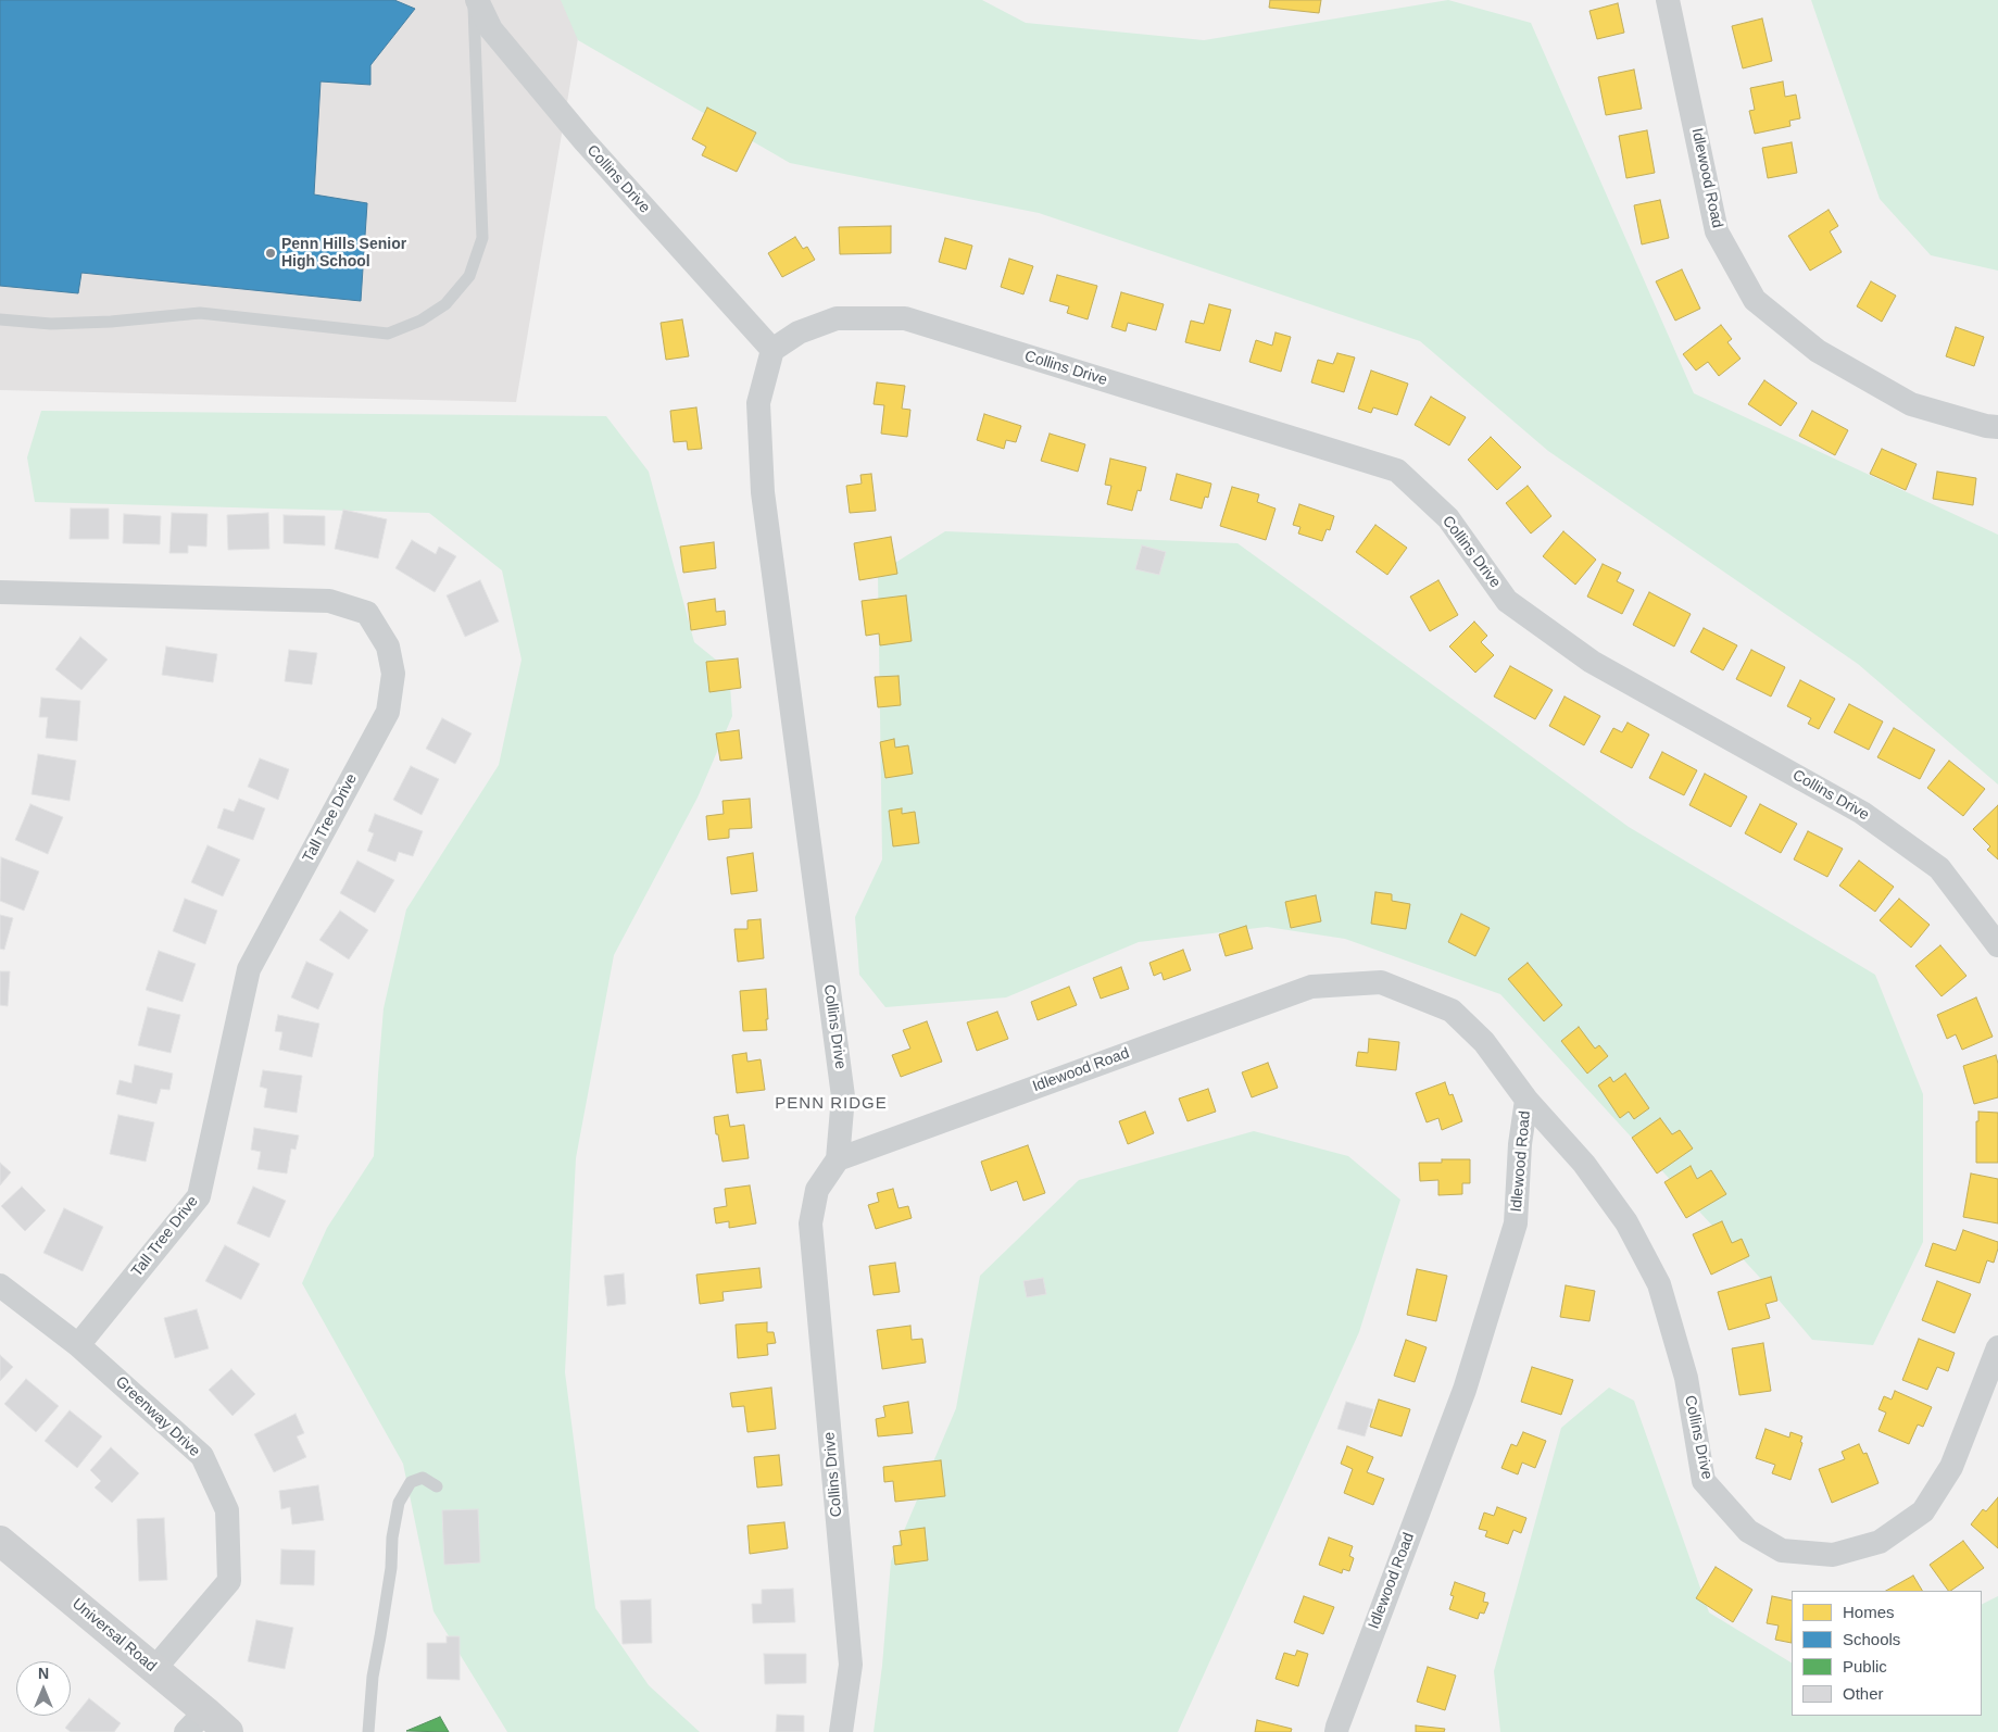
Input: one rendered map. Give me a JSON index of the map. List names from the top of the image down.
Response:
{
  "streets": {
    "street": [
      "Idlewood Road",
      "Collins Drive",
      "Tall Tree Drive",
      "Greenway Drive",
      "Universal Road"
    ]
  },
  "crossings": [
    ["Idlewood Road", "Collins Drive"],
    ["Tall Tree Drive", "Greenway Drive"],
    ["Greenway Drive", "Universal Road"]
  ],
  "districts": ["PENN RIDGE"],
  "places": ["Penn Hills Senior High School"],
  "legend": [
    "Homes",
    "Schools",
    "Public",
    "Other"
  ],
  "north": "top"
}
